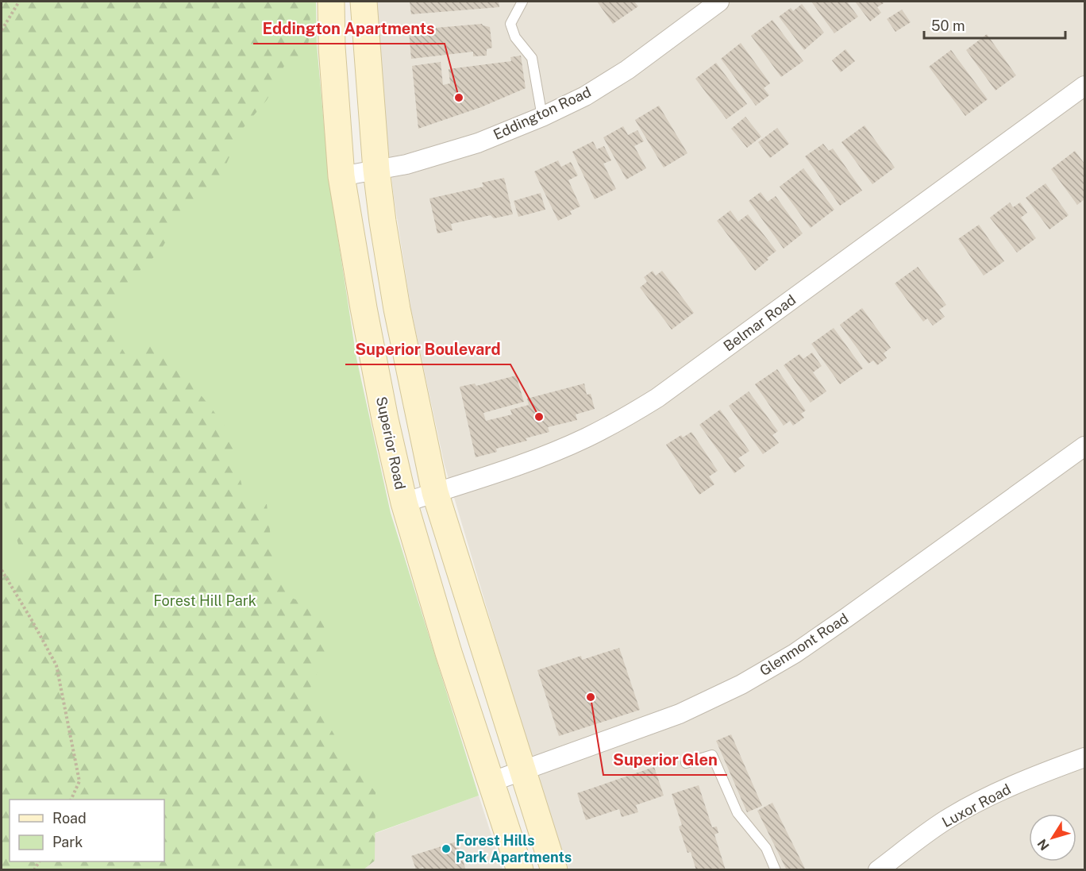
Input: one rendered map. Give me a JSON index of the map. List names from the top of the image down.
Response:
{
  "streets": {
    "main road": ["Superior Road"],
    "street": [
      "Eddington Road",
      "Belmar Road",
      "Glenmont Road",
      "Luxor Road"
    ]
  },
  "crossings": [
    ["Eddington Road", "Superior Road"],
    ["Belmar Road", "Superior Road"],
    ["Superior Road", "Glenmont Road"]
  ],
  "parks": ["Forest Hill Park"],
  "places": [
    "Eddington Apartments",
    "Superior Boulevard",
    "Superior Glen",
    "Forest Hills Park Apartments"
  ],
  "legend": ["Road", "Park"],
  "scale_bar": "50 m",
  "north": "bottom left"
}
